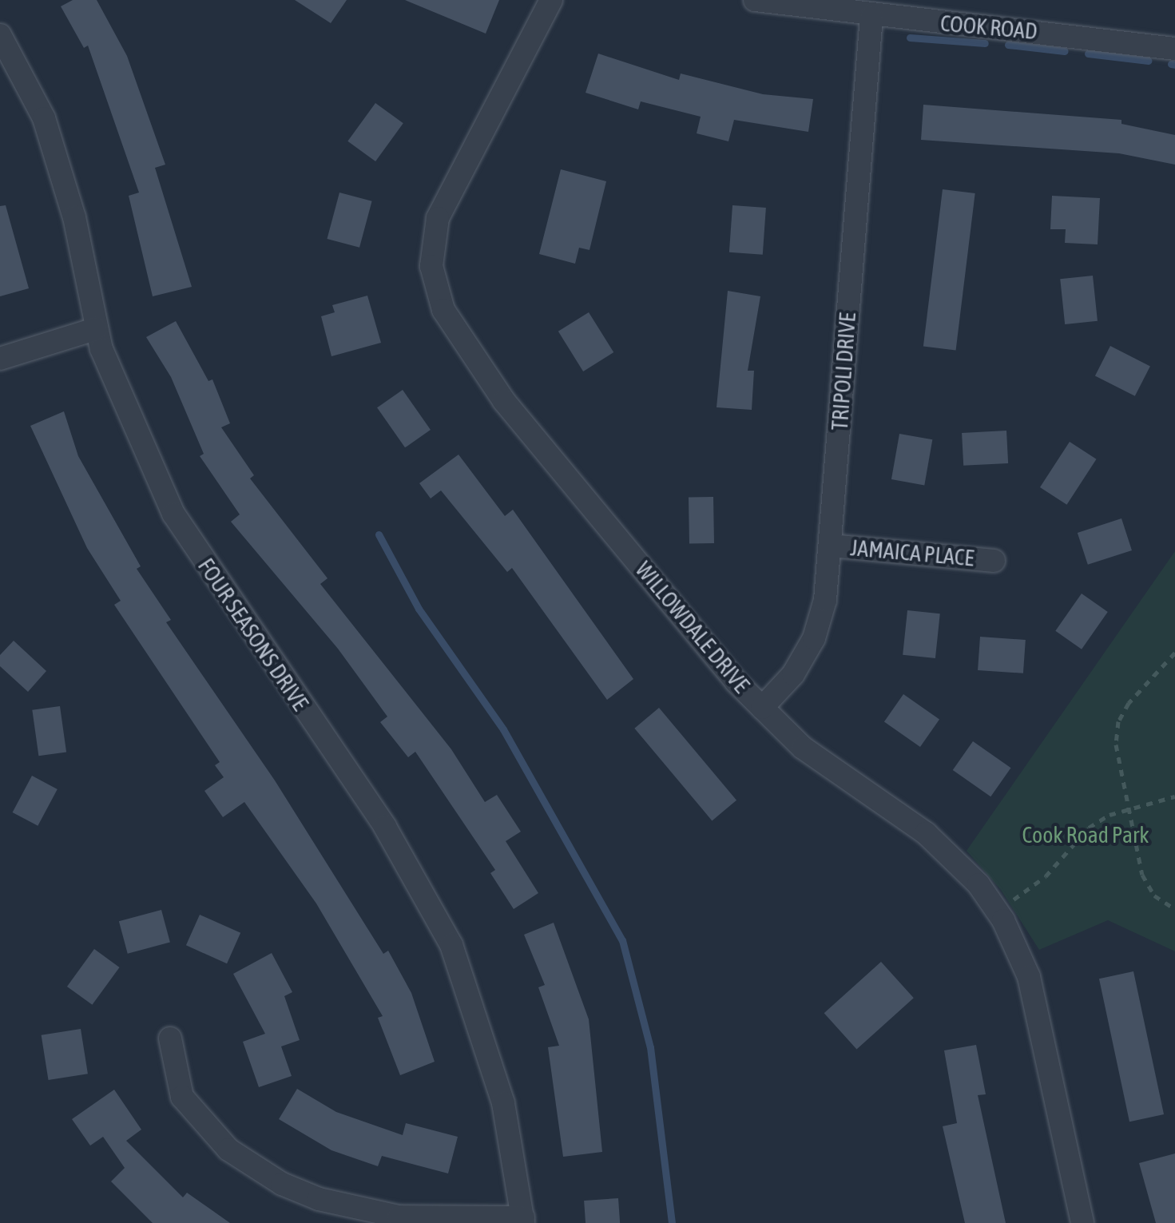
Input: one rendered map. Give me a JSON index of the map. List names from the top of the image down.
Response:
{
  "streets": {
    "street": [
      "COOK ROAD",
      "TRIPOLI DRIVE",
      "JAMAICA PLACE",
      "WILLOWDALE DRIVE",
      "FOUR SEASONS DRIVE"
    ]
  },
  "crossings": [
    ["COOK ROAD", "TRIPOLI DRIVE"],
    ["TRIPOLI DRIVE", "JAMAICA PLACE"],
    ["TRIPOLI DRIVE", "WILLOWDALE DRIVE"]
  ],
  "parks": ["Cook Road Park"]
}
